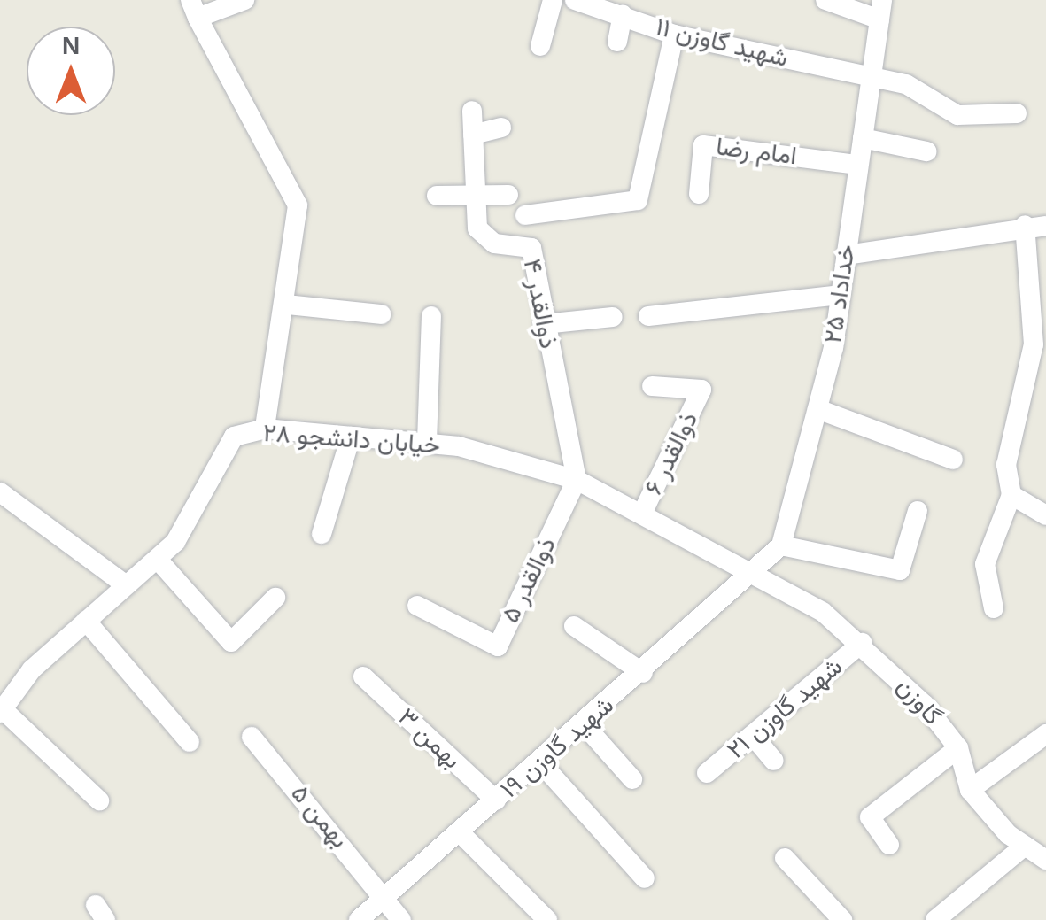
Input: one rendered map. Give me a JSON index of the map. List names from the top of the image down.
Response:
{
  "streets": {
    "street": [
      "شهید گاوزن ۱۱",
      "امام رضا",
      "خداداد ۲۵",
      "ذوالقدر ۴",
      "خیابان دانشجو ۲۸",
      "ذوالقدر ۶",
      "ذوالقدر ۵",
      "گاوزن",
      "شهید گاوزن ۲۱",
      "بهمن ۳",
      "شهید گاوزن ۱۹",
      "بهمن ۵"
    ]
  },
  "crossings": [
    ["شهید گاوزن ۱۱", "خداداد ۲۵"],
    ["امام رضا", "خداداد ۲۵"],
    ["خداداد ۲۵", "خیابان دانشجو ۲۸"],
    ["خداداد ۲۵", "گاوزن"],
    ["خداداد ۲۵", "شهید گاوزن ۱۹"],
    ["ذوالقدر ۴", "خیابان دانشجو ۲۸"],
    ["ذوالقدر ۴", "ذوالقدر ۵"],
    ["خیابان دانشجو ۲۸", "ذوالقدر ۶"],
    ["خیابان دانشجو ۲۸", "ذوالقدر ۵"],
    ["خیابان دانشجو ۲۸", "گاوزن"],
    ["خیابان دانشجو ۲۸", "شهید گاوزن ۱۹"],
    ["گاوزن", "شهید گاوزن ۲۱"],
    ["گاوزن", "شهید گاوزن ۱۹"],
    ["بهمن ۳", "شهید گاوزن ۱۹"],
    ["شهید گاوزن ۱۹", "بهمن ۵"]
  ],
  "north": "top"
}
